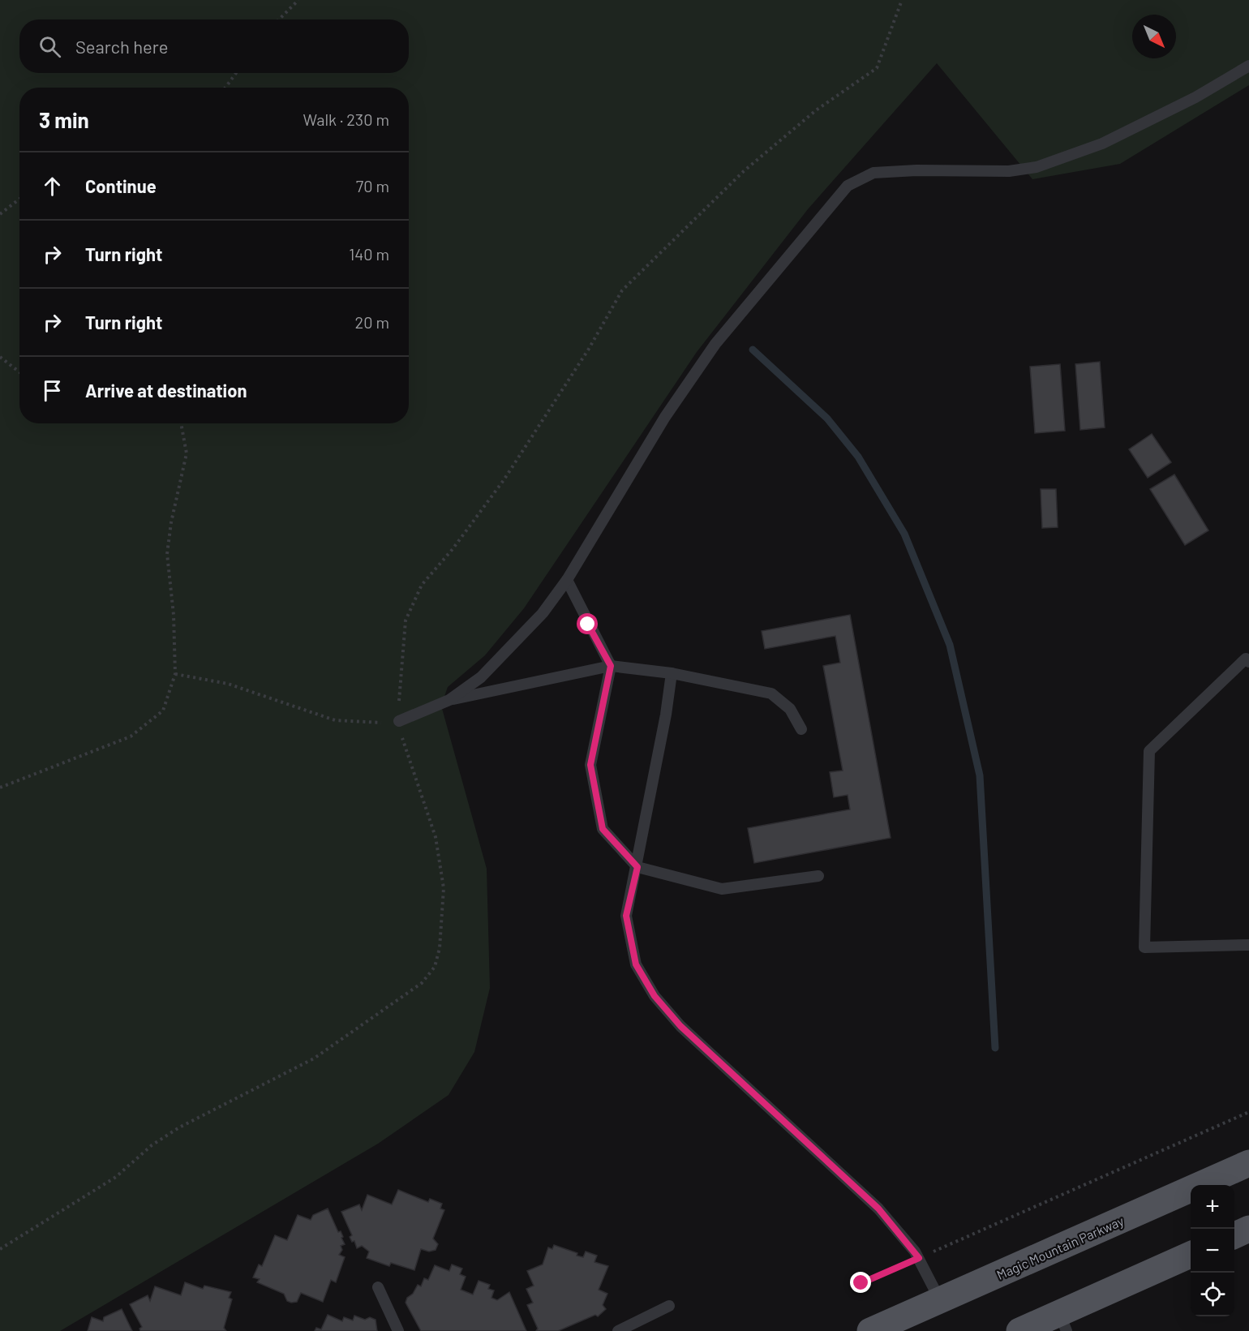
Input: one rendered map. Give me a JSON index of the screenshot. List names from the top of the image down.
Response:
{
  "streets": {
    "main road": ["Magic Mountain Parkway"]
  },
  "north": "bottom right",
  "page": {
    "search": "Search here",
    "heading": ["3 min", "Walk · 230 m"],
    "list": [
      ["Continue", "70 m"],
      ["Turn right", "140 m"],
      ["Turn right", "20 m"],
      "Arrive at destination"
    ],
    "map_buttons": ["+", "−"]
  }
}
